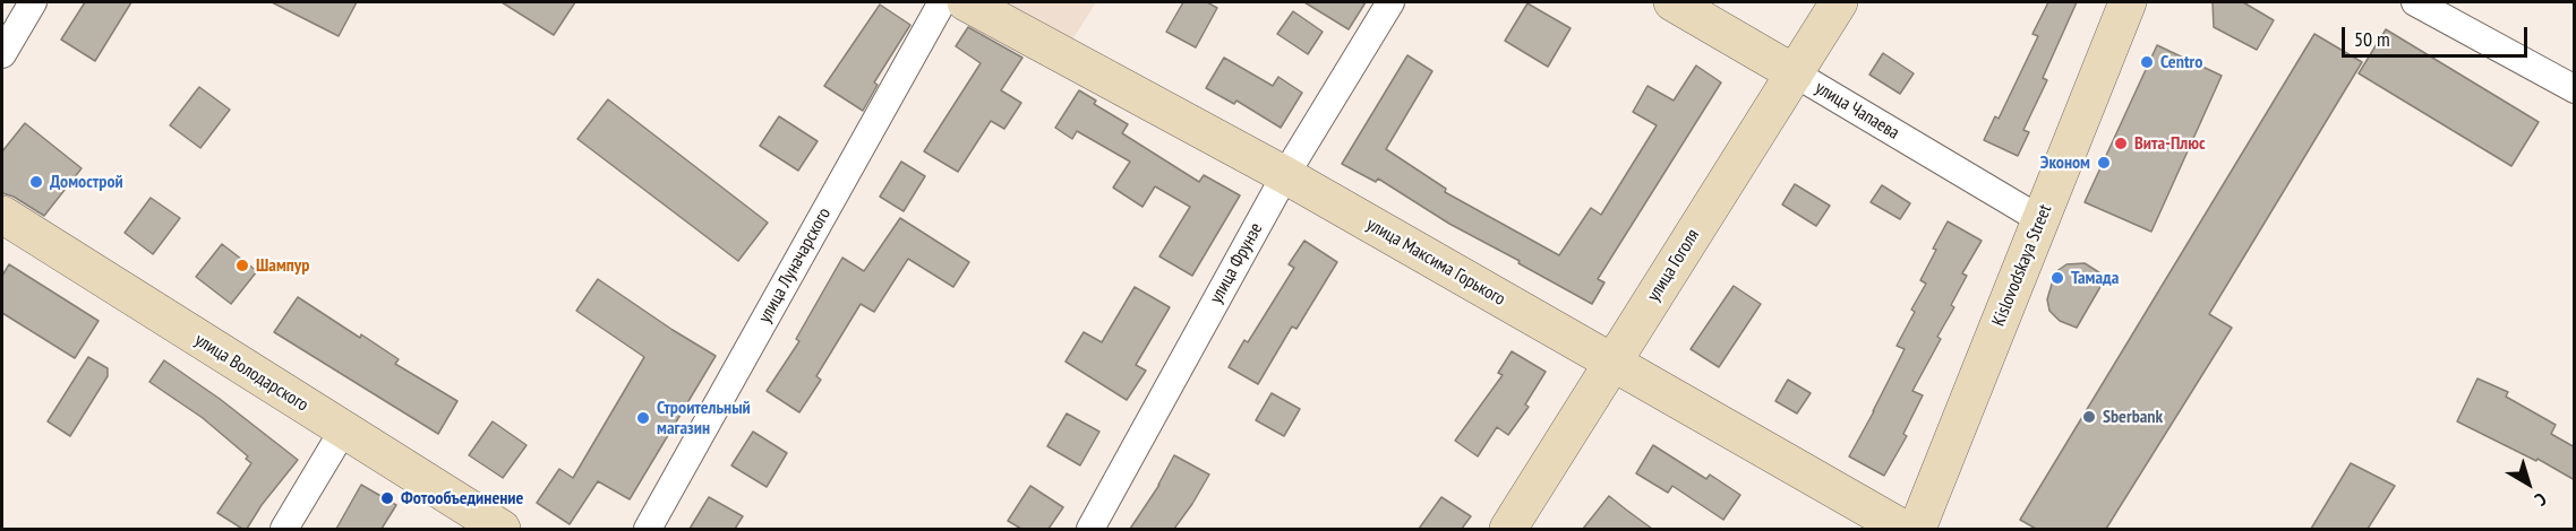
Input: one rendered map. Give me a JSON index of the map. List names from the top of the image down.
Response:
{
  "streets": {
    "street": [
      "улица Чапаева",
      "улица Максима Горького",
      "улица Фрунзе",
      "улица Луначарского",
      "улица Гоголя",
      "Kislovodskaya Street",
      "улица Володарского"
    ]
  },
  "crossings": [
    ["улица Чапаева", "улица Гоголя"],
    ["улица Чапаева", "Kislovodskaya Street"],
    ["улица Максима Горького", "улица Фрунзе"],
    ["улица Максима Горького", "улица Гоголя"]
  ],
  "places": [
    "Centro",
    "Вита-Плюс",
    "Эконом",
    "Домострой",
    "Шампур",
    "Тамада",
    "Sberbank",
    "Строительный магазин",
    "Фотообъединение"
  ],
  "scale_bar": "50 m",
  "north": "bottom right"
}
